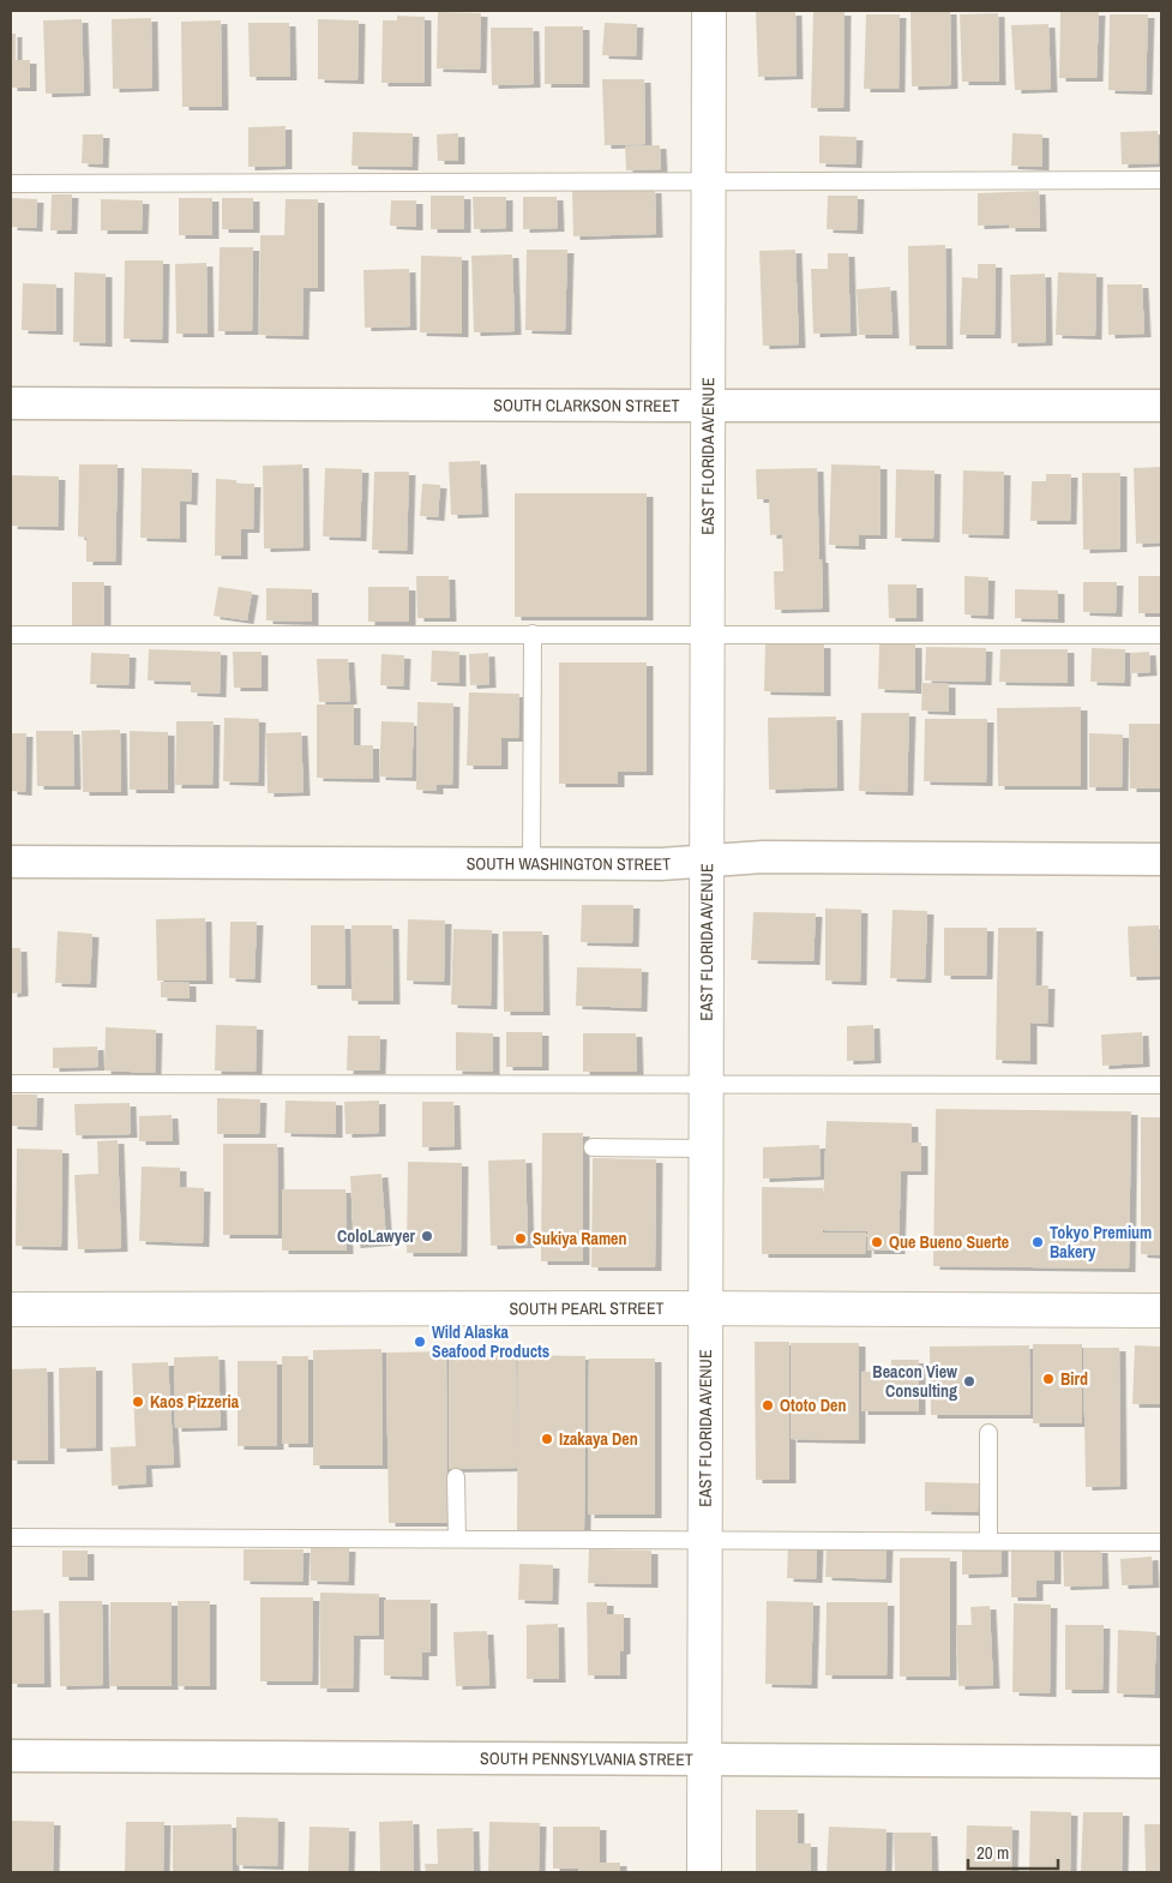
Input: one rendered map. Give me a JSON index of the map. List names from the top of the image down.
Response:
{
  "streets": {
    "street": [
      "SOUTH CLARKSON STREET",
      "EAST FLORIDA AVENUE",
      "SOUTH WASHINGTON STREET",
      "SOUTH PEARL STREET",
      "SOUTH PENNSYLVANIA STREET"
    ]
  },
  "crossings": [
    ["SOUTH CLARKSON STREET", "EAST FLORIDA AVENUE"],
    ["EAST FLORIDA AVENUE", "SOUTH WASHINGTON STREET"],
    ["EAST FLORIDA AVENUE", "SOUTH PEARL STREET"],
    ["EAST FLORIDA AVENUE", "SOUTH PENNSYLVANIA STREET"]
  ],
  "places": [
    "ColoLawyer",
    "Sukiya Ramen",
    "Que Bueno Suerte",
    "Tokyo Premium Bakery",
    "Wild Alaska Seafood Products",
    "Bird",
    "Beacon View Consulting",
    "Kaos Pizzeria",
    "Ototo Den",
    "Izakaya Den"
  ],
  "scale_bar": "20 m"
}
